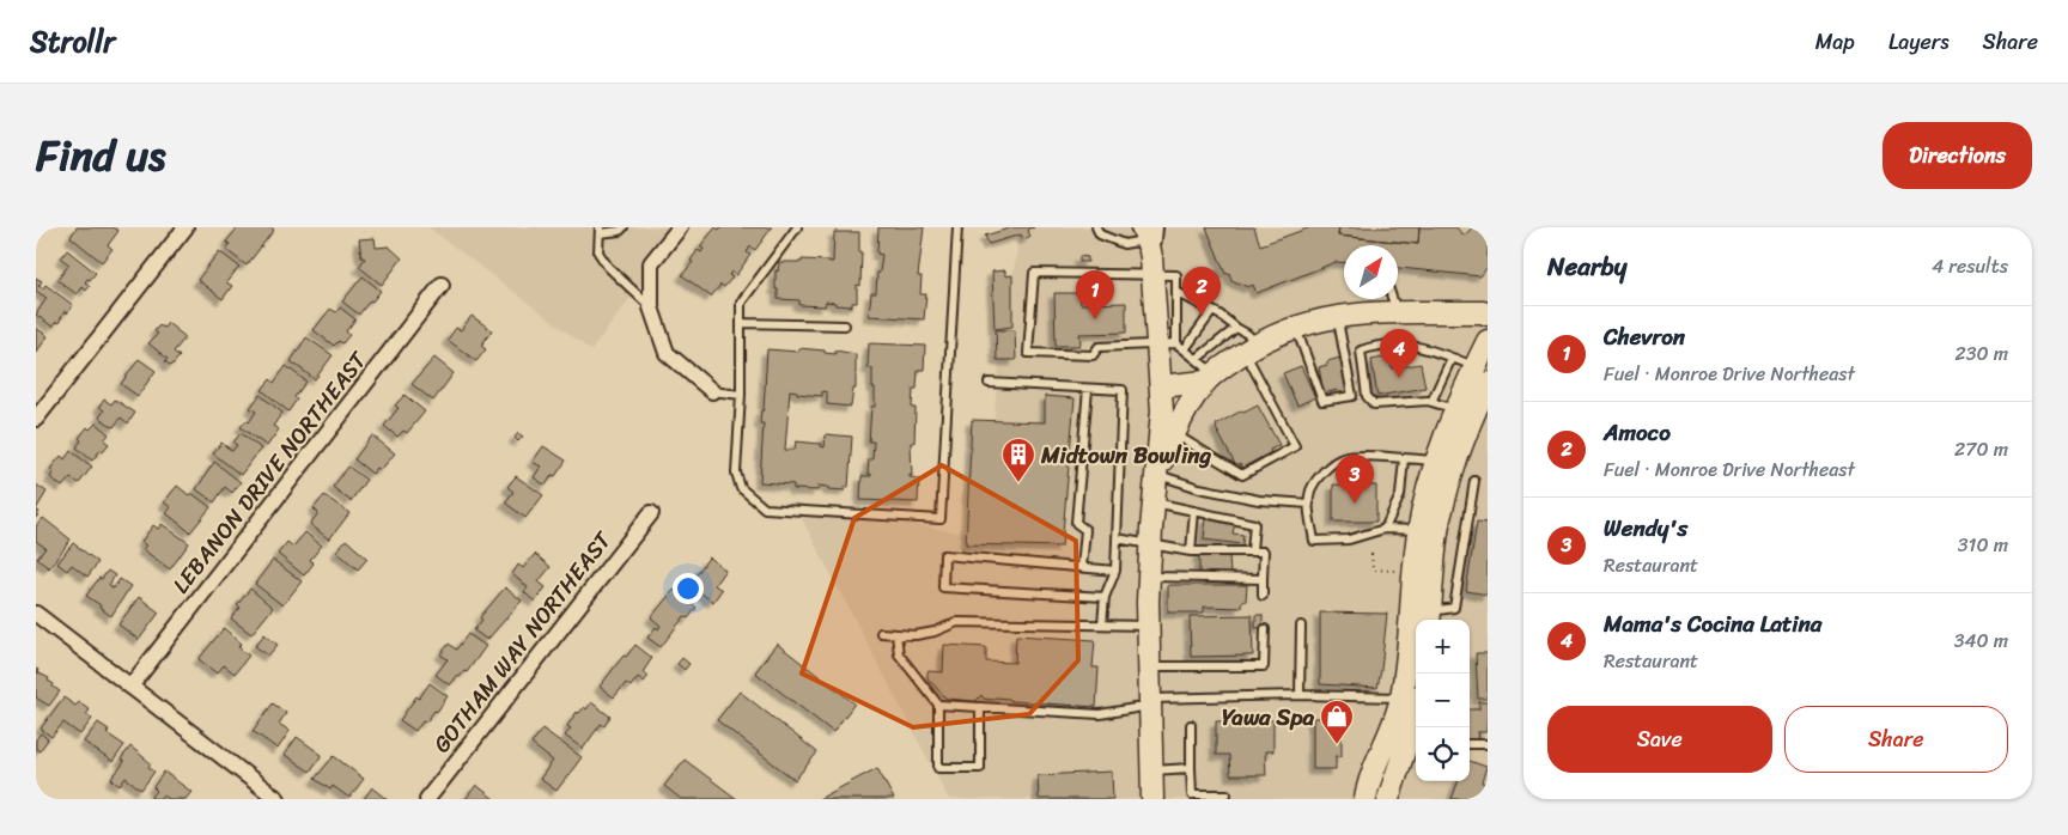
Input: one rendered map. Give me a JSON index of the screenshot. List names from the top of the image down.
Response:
{
  "streets": {
    "street": ["LEBANON DRIVE NORTHEAST", "GOTHAM WAY NORTHEAST"]
  },
  "places": {
    "building": ["Midtown Bowling"],
    "shop": ["Yawa Spa"]
  },
  "north": "top right",
  "page": {
    "header": "Strollr",
    "nav": ["Map", "Layers", "Share"],
    "title": "Find us",
    "buttons": [
      "Directions",
      ["Save", "Share"]
    ],
    "heading": ["Nearby", "4 results"],
    "pins": [
      "2",
      "1",
      "4",
      "3"
    ],
    "list": [
      {
        "mark": "1",
        "name": "Chevron",
        "note": "Fuel · Monroe Drive Northeast",
        "value": "230 m"
      },
      {
        "mark": "2",
        "name": "Amoco",
        "note": "Fuel · Monroe Drive Northeast",
        "value": "270 m"
      },
      {
        "mark": "3",
        "name": "Wendy's",
        "note": "Restaurant",
        "value": "310 m"
      },
      {
        "mark": "4",
        "name": "Mama's Cocina Latina",
        "note": "Restaurant",
        "value": "340 m"
      }
    ],
    "map_buttons": ["+", "−"]
  }
}
